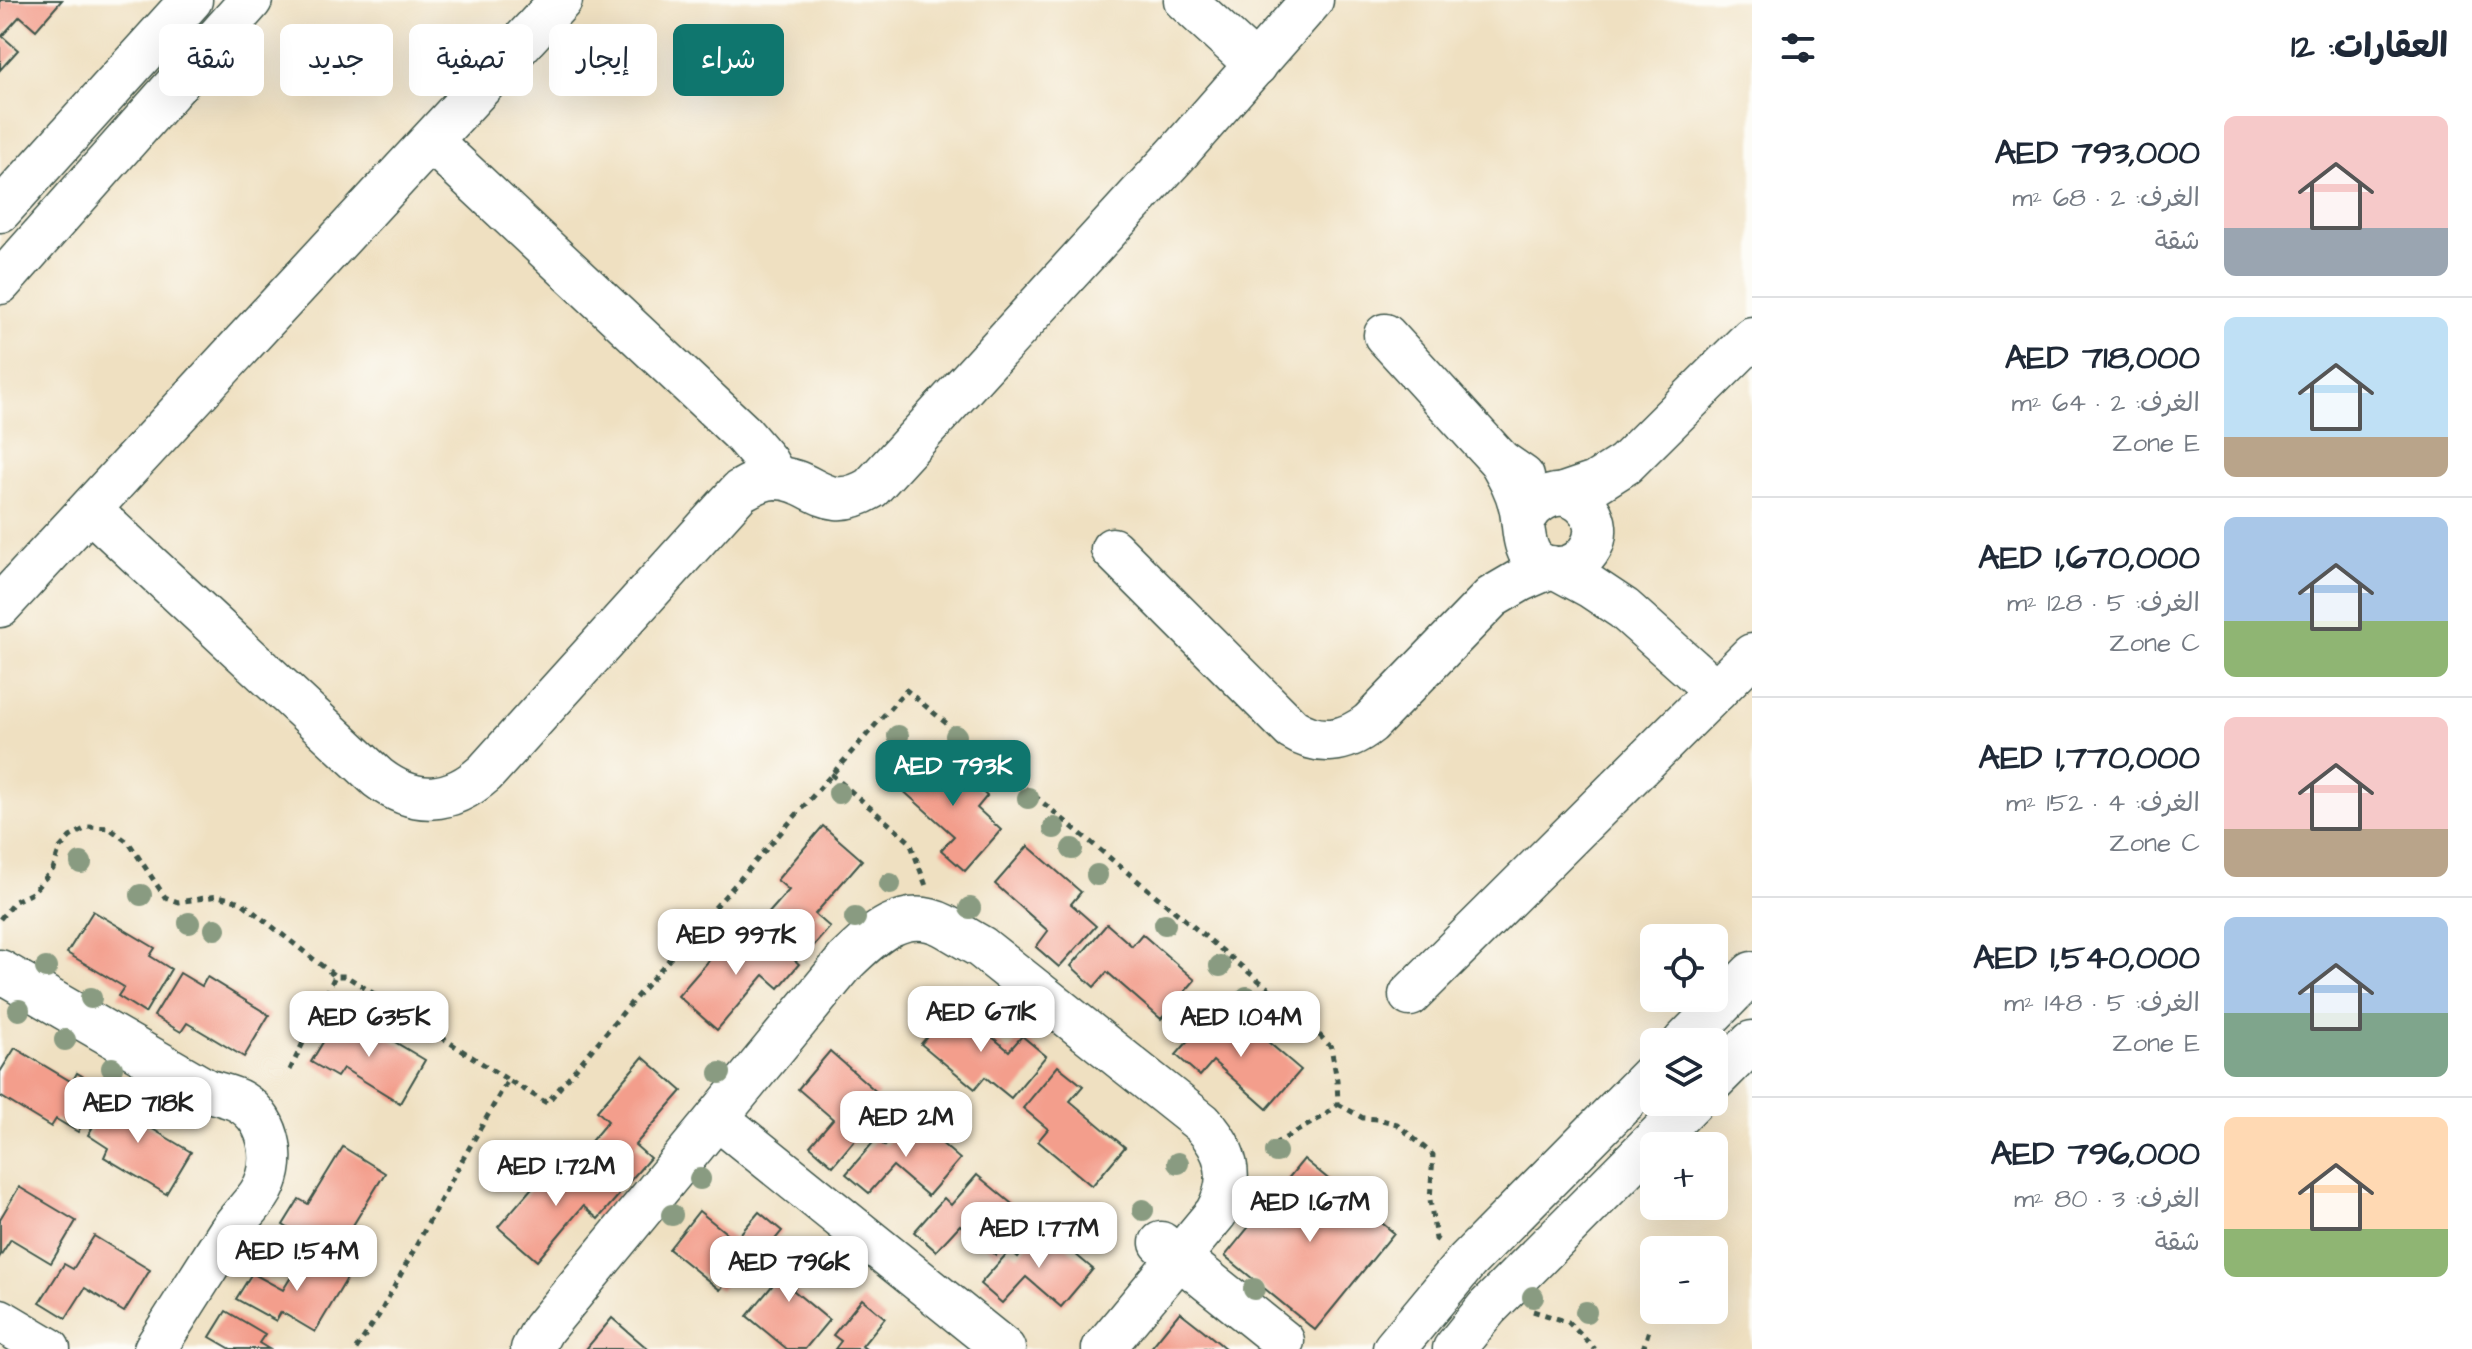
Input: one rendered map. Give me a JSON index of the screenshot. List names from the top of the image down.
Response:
{
  "page": {
    "heading": "العقارات: 12",
    "chip": [
      "شراء",
      "إيجار",
      "تصفية",
      "جديد",
      "شقة"
    ],
    "list": [
      {
        "name": "AED 793,000",
        "note": "الغرف: 2 · 68 m² · شقة"
      },
      {
        "name": "AED 718,000",
        "note": "الغرف: 2 · 64 m² · Zone E"
      },
      {
        "name": "AED 1,670,000",
        "note": "الغرف: 5 · 128 m² · Zone C"
      },
      {
        "name": "AED 1,770,000",
        "note": "الغرف: 4 · 152 m² · Zone C"
      },
      {
        "name": "AED 1,540,000",
        "note": "الغرف: 5 · 148 m² · Zone E"
      },
      {
        "name": "AED 796,000",
        "note": "الغرف: 3 · 80 m² · شقة"
      }
    ],
    "price": [
      "AED 793K",
      "AED 997K",
      "AED 671K",
      "AED 635K",
      "AED 1.04M",
      "AED 718K",
      "AED 2M",
      "AED 1.72M",
      "AED 1.67M",
      "AED 1.77M",
      "AED 1.54M",
      "AED 796K"
    ],
    "map_buttons": ["+", "−"]
  }
}
